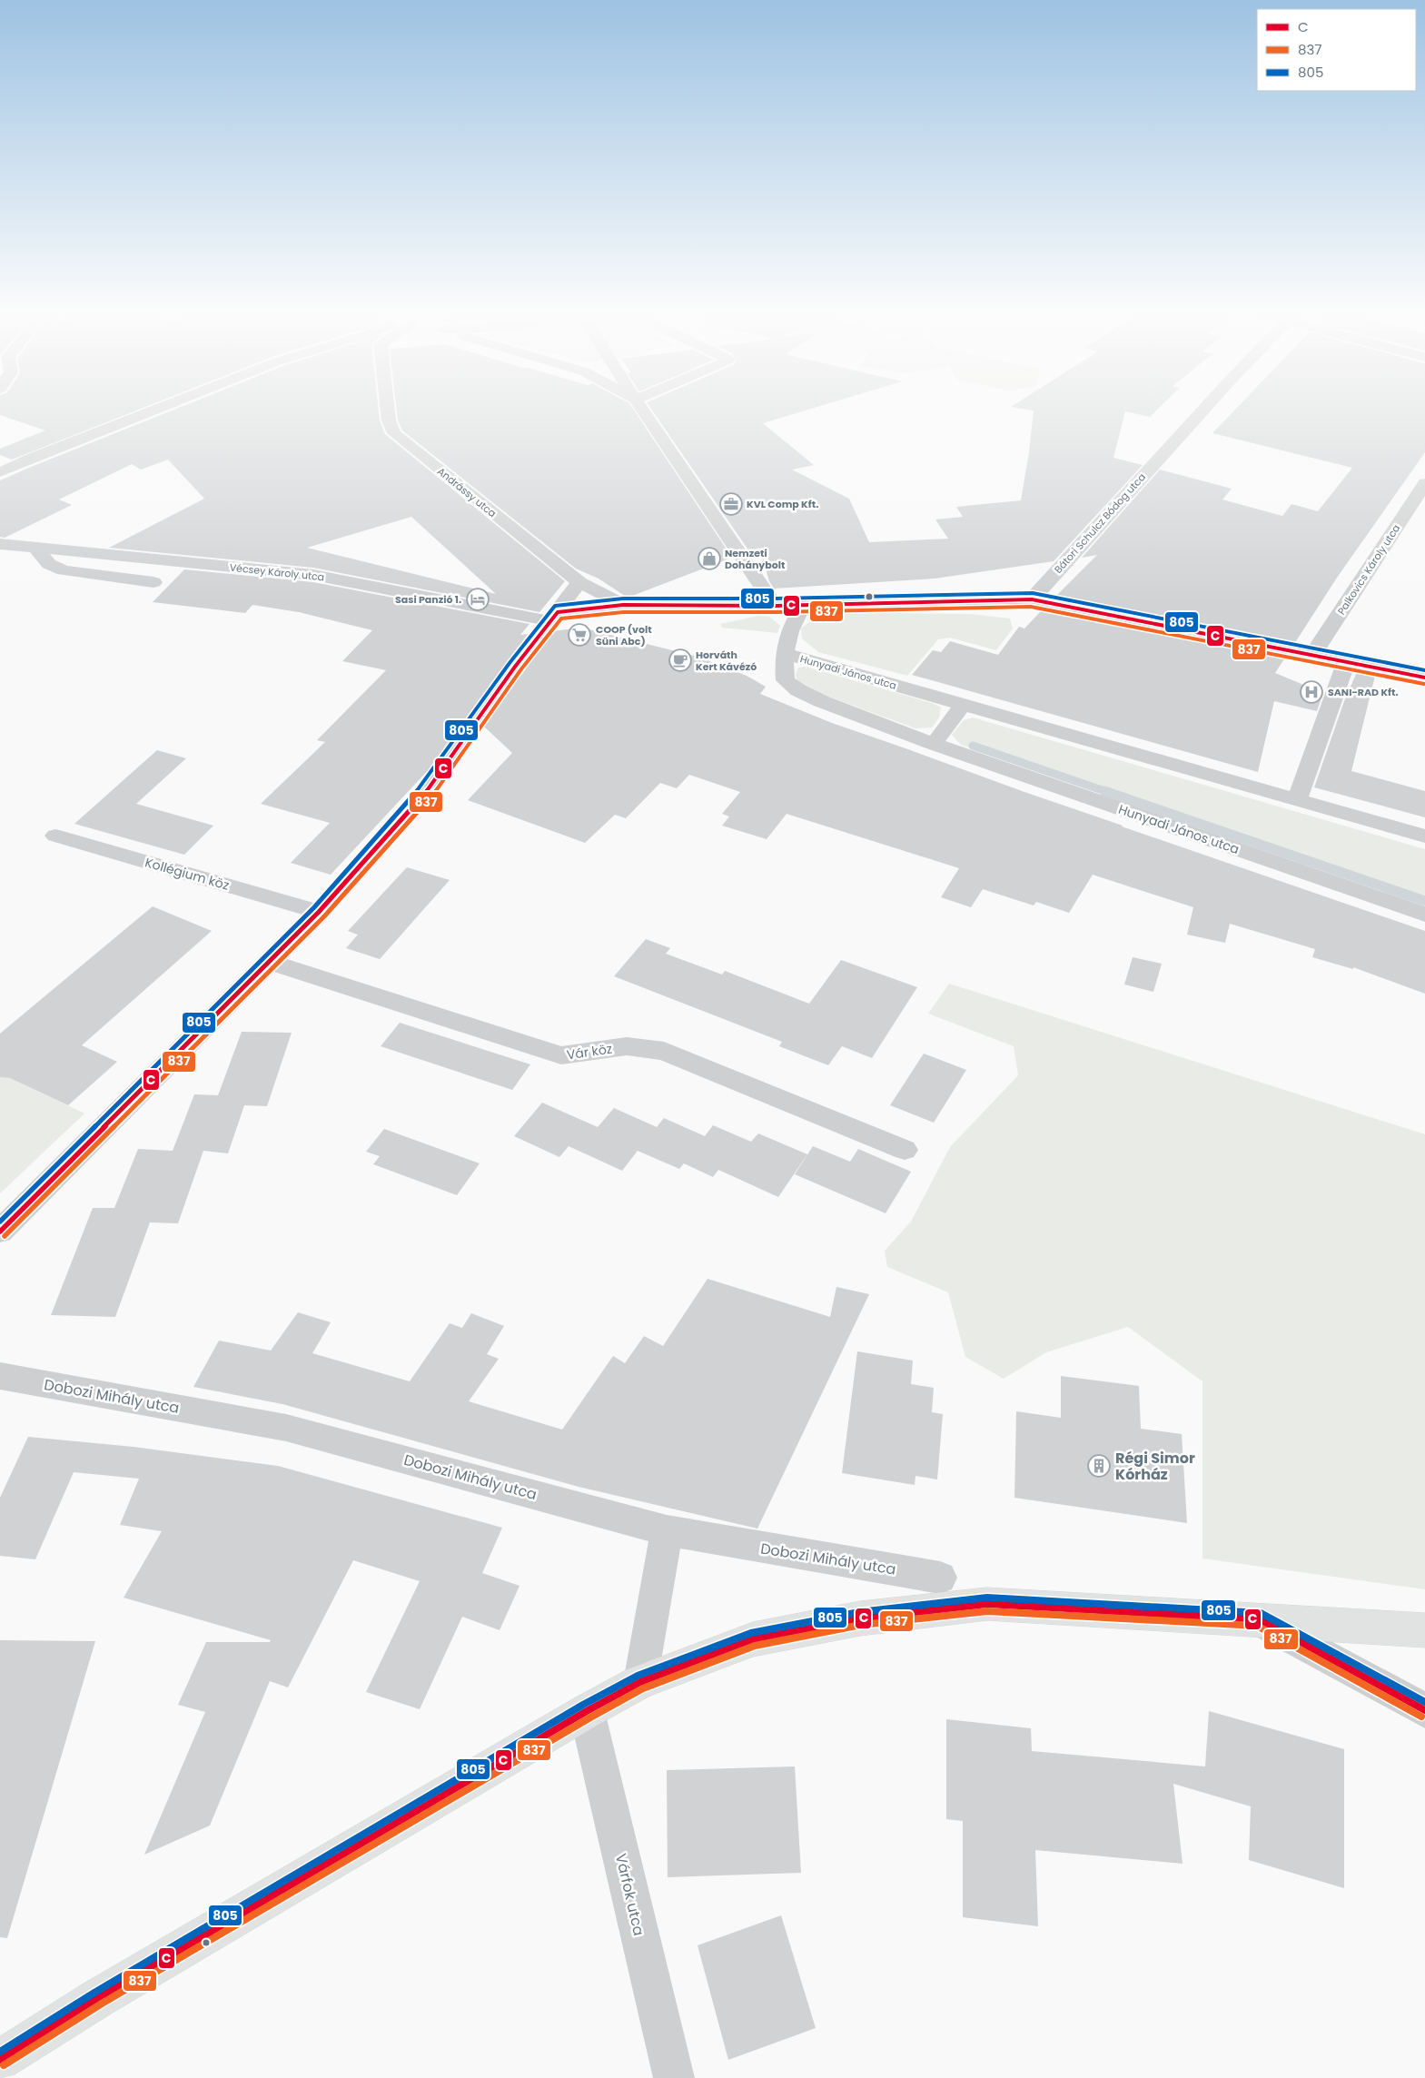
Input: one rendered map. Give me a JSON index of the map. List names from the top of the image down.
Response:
{
  "streets": {
    "street": [
      "Andrássy utca",
      "Bátori Schulcz Bódog utca",
      "Palkovics Károly utca",
      "Vécsey Károly utca",
      "Hunyadi János utca",
      "Kollégium köz",
      "Vár köz",
      "Dobozi Mihály utca",
      "Várfok utca"
    ]
  },
  "crossings": [
    ["Bátori Schulcz Bódog utca", "Vécsey Károly utca"],
    ["Palkovics Károly utca", "Vécsey Károly utca"],
    ["Vécsey Károly utca", "Hunyadi János utca"]
  ],
  "places": {
    "office": ["KVL Comp Kft."],
    "shop": ["Nemzeti Dohánybolt"],
    "hotel": ["Sasi Panzió 1."],
    "supermarket": ["COOP (volt Süni Abc)"],
    "cafe": ["Horváth Kert Kávézó"],
    "hospital": ["SANI-RAD Kft."],
    "building": ["Régi Simor Kórház"]
  },
  "lines": ["transit line 805", "transit line C", "transit line 837"],
  "legend": ["C", "837", "805"]
}
